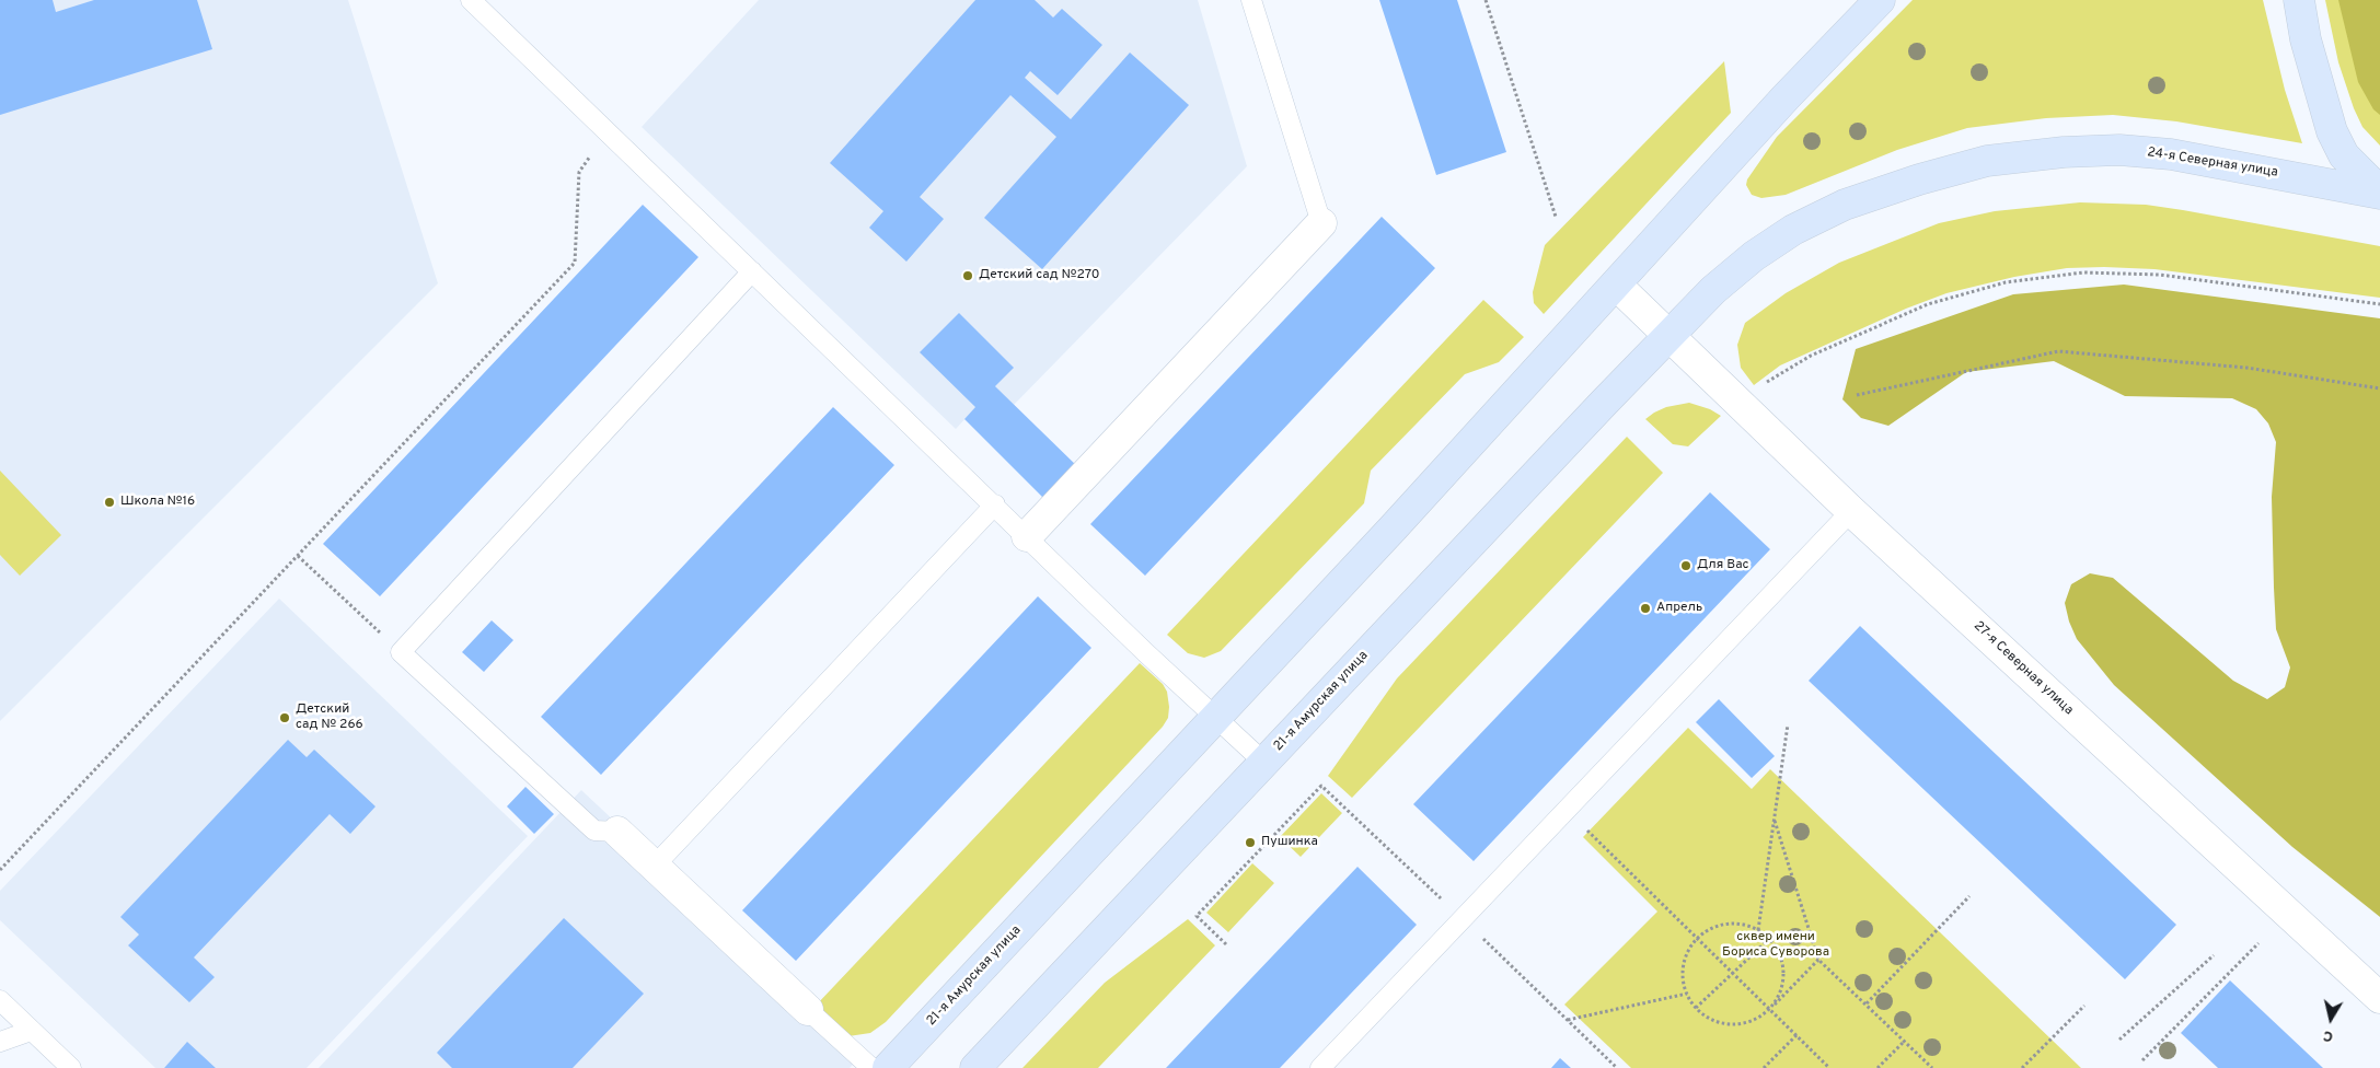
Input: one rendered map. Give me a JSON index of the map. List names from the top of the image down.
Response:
{
  "streets": {
    "main road": ["24-я Северная улица", "21-я Амурская улица"],
    "street": ["27-я Северная улица"]
  },
  "crossings": [
    ["24-я Северная улица", "27-я Северная улица"],
    ["24-я Северная улица", "21-я Амурская улица"],
    ["27-я Северная улица", "21-я Амурская улица"]
  ],
  "parks": ["сквер имени Бориса Суворова"],
  "places": [
    "Детский сад №270",
    "Школа №16",
    "Для Вас",
    "Апрель",
    "Детский сад № 266",
    "Пушинка"
  ],
  "north": "bottom"
}
